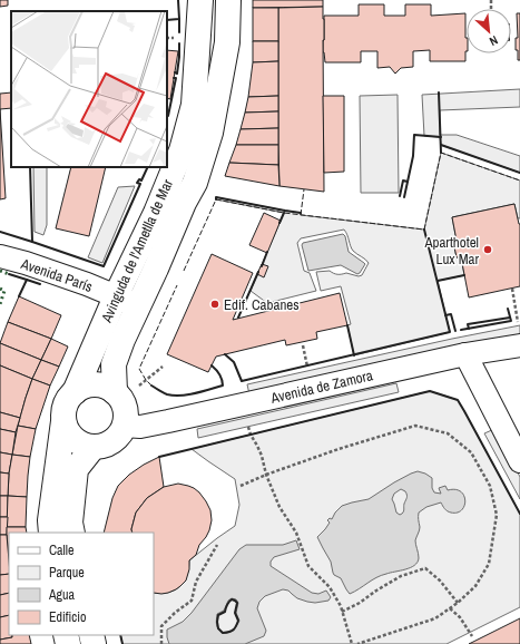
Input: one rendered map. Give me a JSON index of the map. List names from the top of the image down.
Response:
{
  "streets": {
    "street": ["Avinguda de l'Ametlla de Mar", "Avenida París", "Avenida de Zamora"]
  },
  "crossings": [
    ["Avinguda de l'Ametlla de Mar", "Avenida París"],
    ["Avinguda de l'Ametlla de Mar", "Avenida de Zamora"]
  ],
  "places": ["Aparthotel Lux Mar", "Edif. Cabanes"],
  "legend": [
    "Calle",
    "Parque",
    "Agua",
    "Edificio"
  ],
  "north": "bottom right"
}
